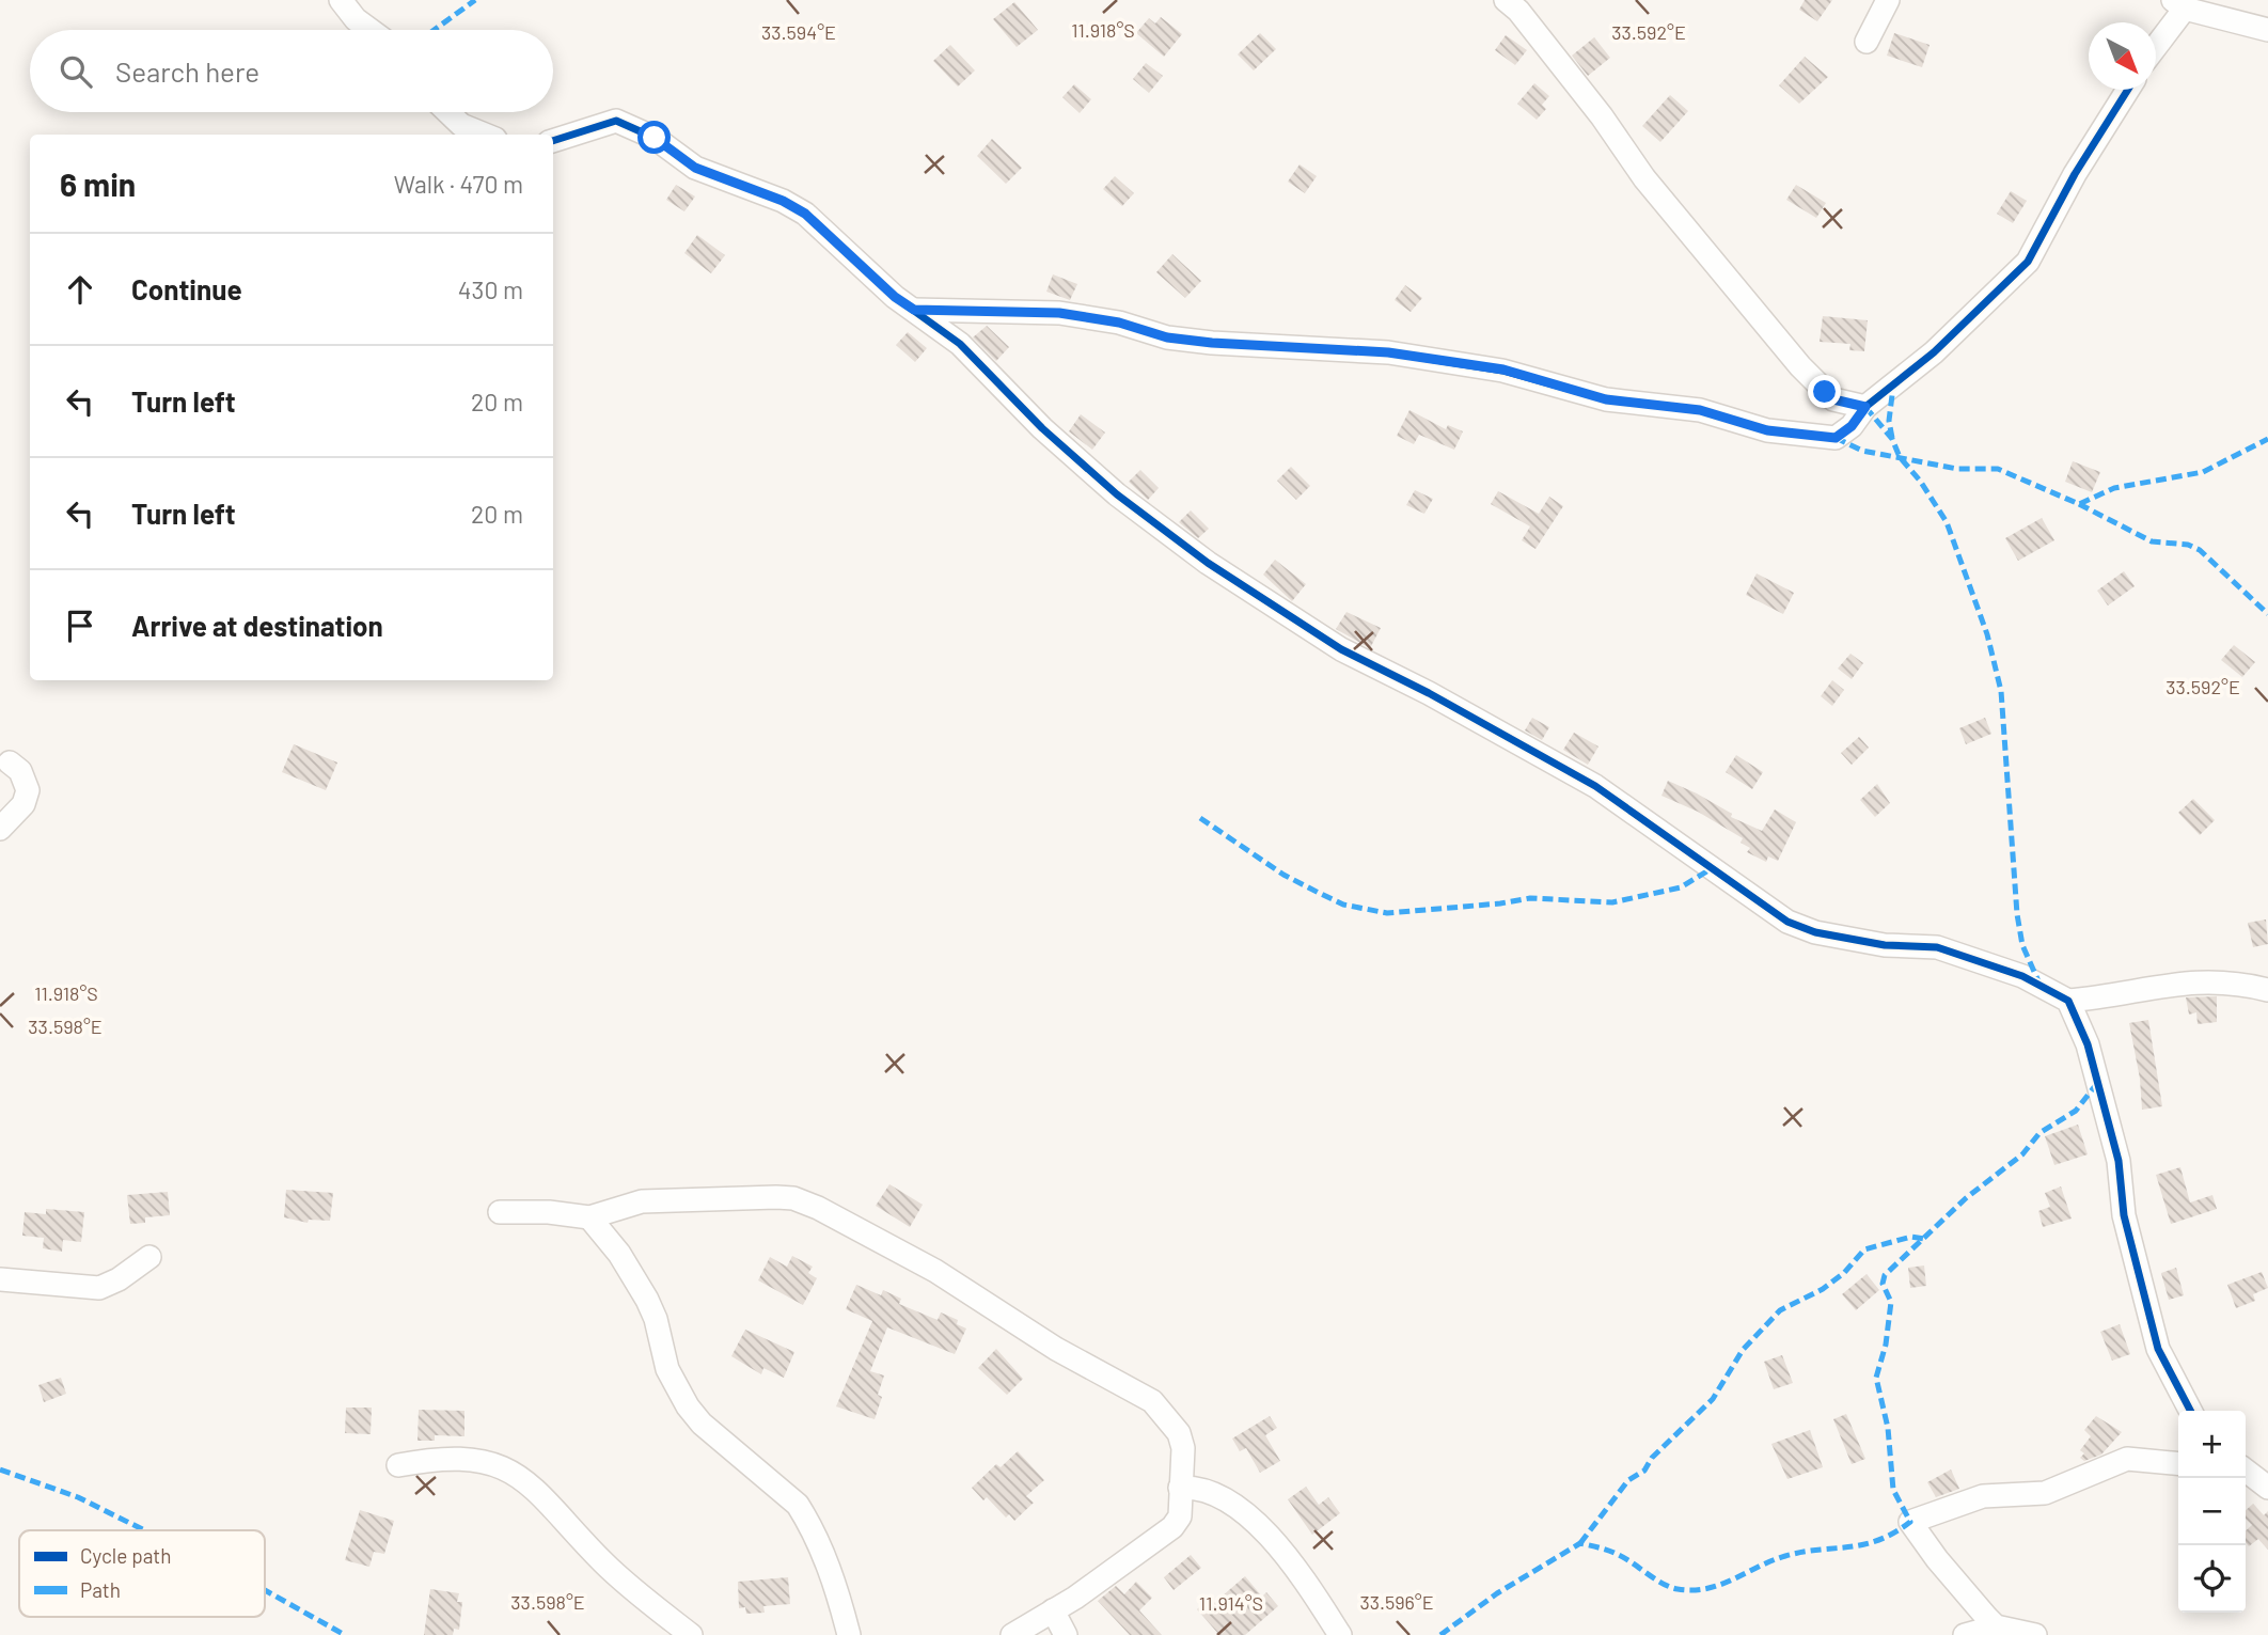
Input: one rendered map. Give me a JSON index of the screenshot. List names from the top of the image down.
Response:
{
  "legend": ["Cycle path", "Path"],
  "north": "bottom right",
  "page": {
    "search": "Search here",
    "heading": ["6 min", "Walk · 470 m"],
    "list": [
      ["Continue", "430 m"],
      ["Turn left", "20 m"],
      ["Turn left", "20 m"],
      "Arrive at destination"
    ],
    "map_buttons": ["+", "−"]
  },
  "coordinates": [
    "11.918°S",
    "33.594°E",
    "33.592°E",
    "33.598°E",
    "33.596°E",
    "11.914°S"
  ]
}
